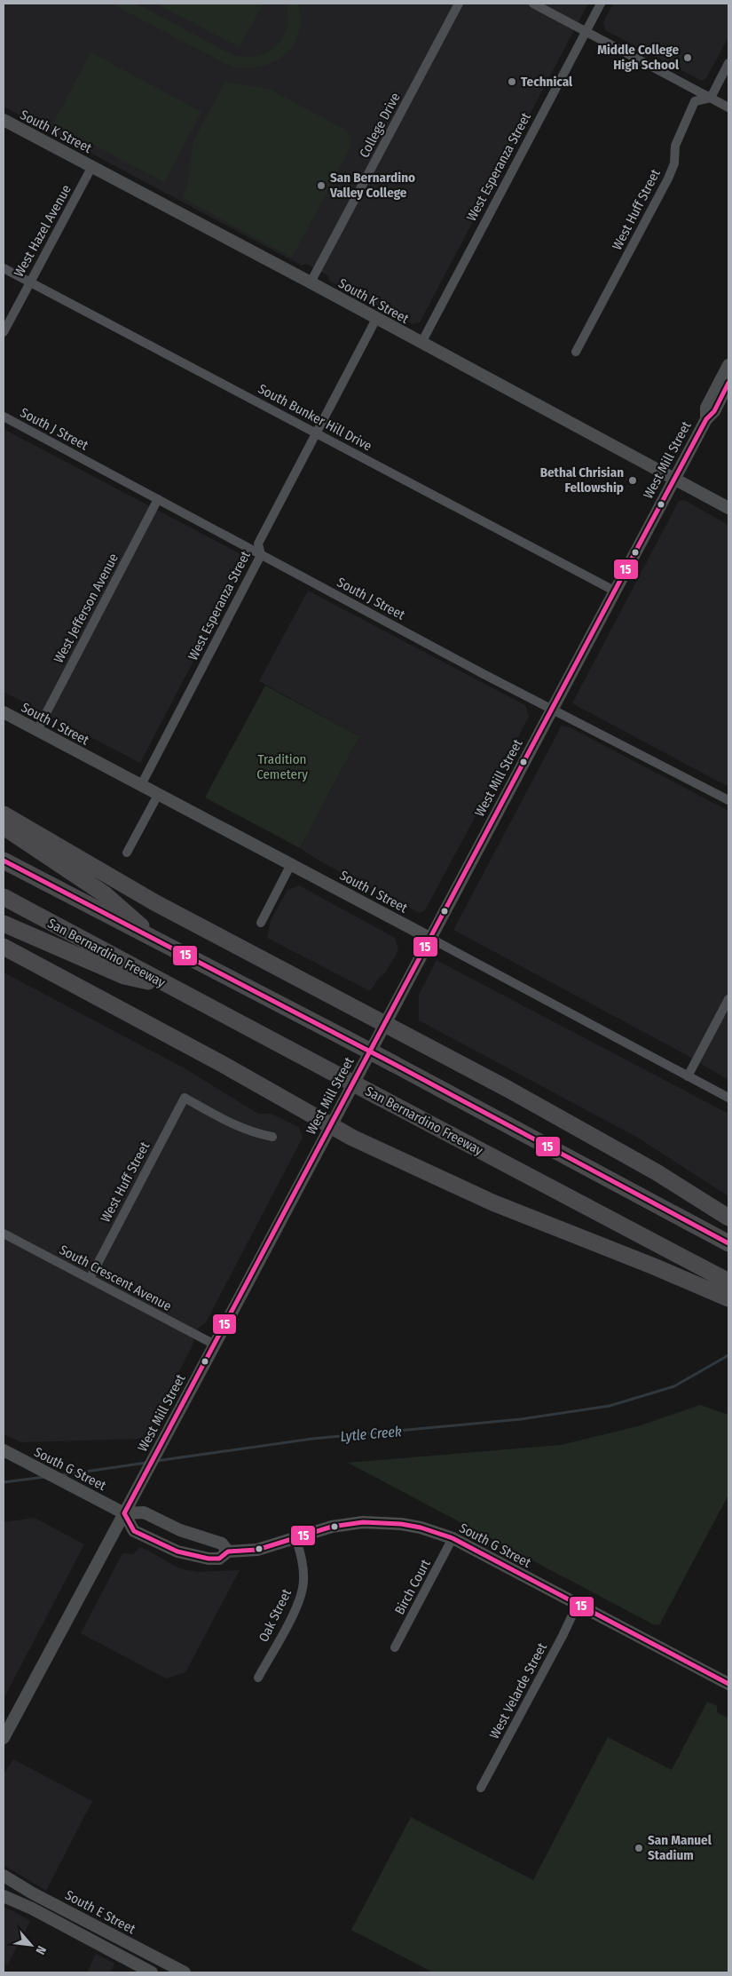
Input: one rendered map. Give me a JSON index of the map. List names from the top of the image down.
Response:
{
  "streets": {
    "highway": ["San Bernardino Freeway"],
    "main road": [
      "South K Street",
      "West Mill Street",
      "South I Street",
      "South G Street",
      "South E Street"
    ],
    "street": [
      "College Drive",
      "West Esperanza Street",
      "West Huff Street",
      "West Hazel Avenue",
      "South Bunker Hill Drive",
      "South J Street",
      "West Jefferson Avenue",
      "South Crescent Avenue",
      "Birch Court",
      "Oak Street",
      "West Velarde Street"
    ]
  },
  "crossings": [
    ["College Drive", "South K Street"],
    ["South K Street", "West Esperanza Street"],
    ["South K Street", "West Hazel Avenue"],
    ["South K Street", "West Mill Street"],
    ["West Esperanza Street", "South Bunker Hill Drive"],
    ["West Esperanza Street", "South J Street"],
    ["West Esperanza Street", "South I Street"],
    ["West Huff Street", "South Crescent Avenue"],
    ["West Hazel Avenue", "South Bunker Hill Drive"],
    ["South Bunker Hill Drive", "West Mill Street"],
    ["South J Street", "West Mill Street"],
    ["South J Street", "West Jefferson Avenue"],
    ["West Mill Street", "South I Street"],
    ["West Mill Street", "South Crescent Avenue"],
    ["West Mill Street", "South G Street"],
    ["West Jefferson Avenue", "South I Street"],
    ["South G Street", "Birch Court"],
    ["South G Street", "Oak Street"],
    ["South G Street", "West Velarde Street"]
  ],
  "water": ["Lytle Creek"],
  "parks": ["Tradition Cemetery"],
  "places": [
    "Middle College High School",
    "Technical",
    "San Bernardino Valley College",
    "Bethal Chrisian Fellowship",
    "San Manuel Stadium"
  ],
  "lines": ["transit line 15"],
  "north": "bottom right"
}
